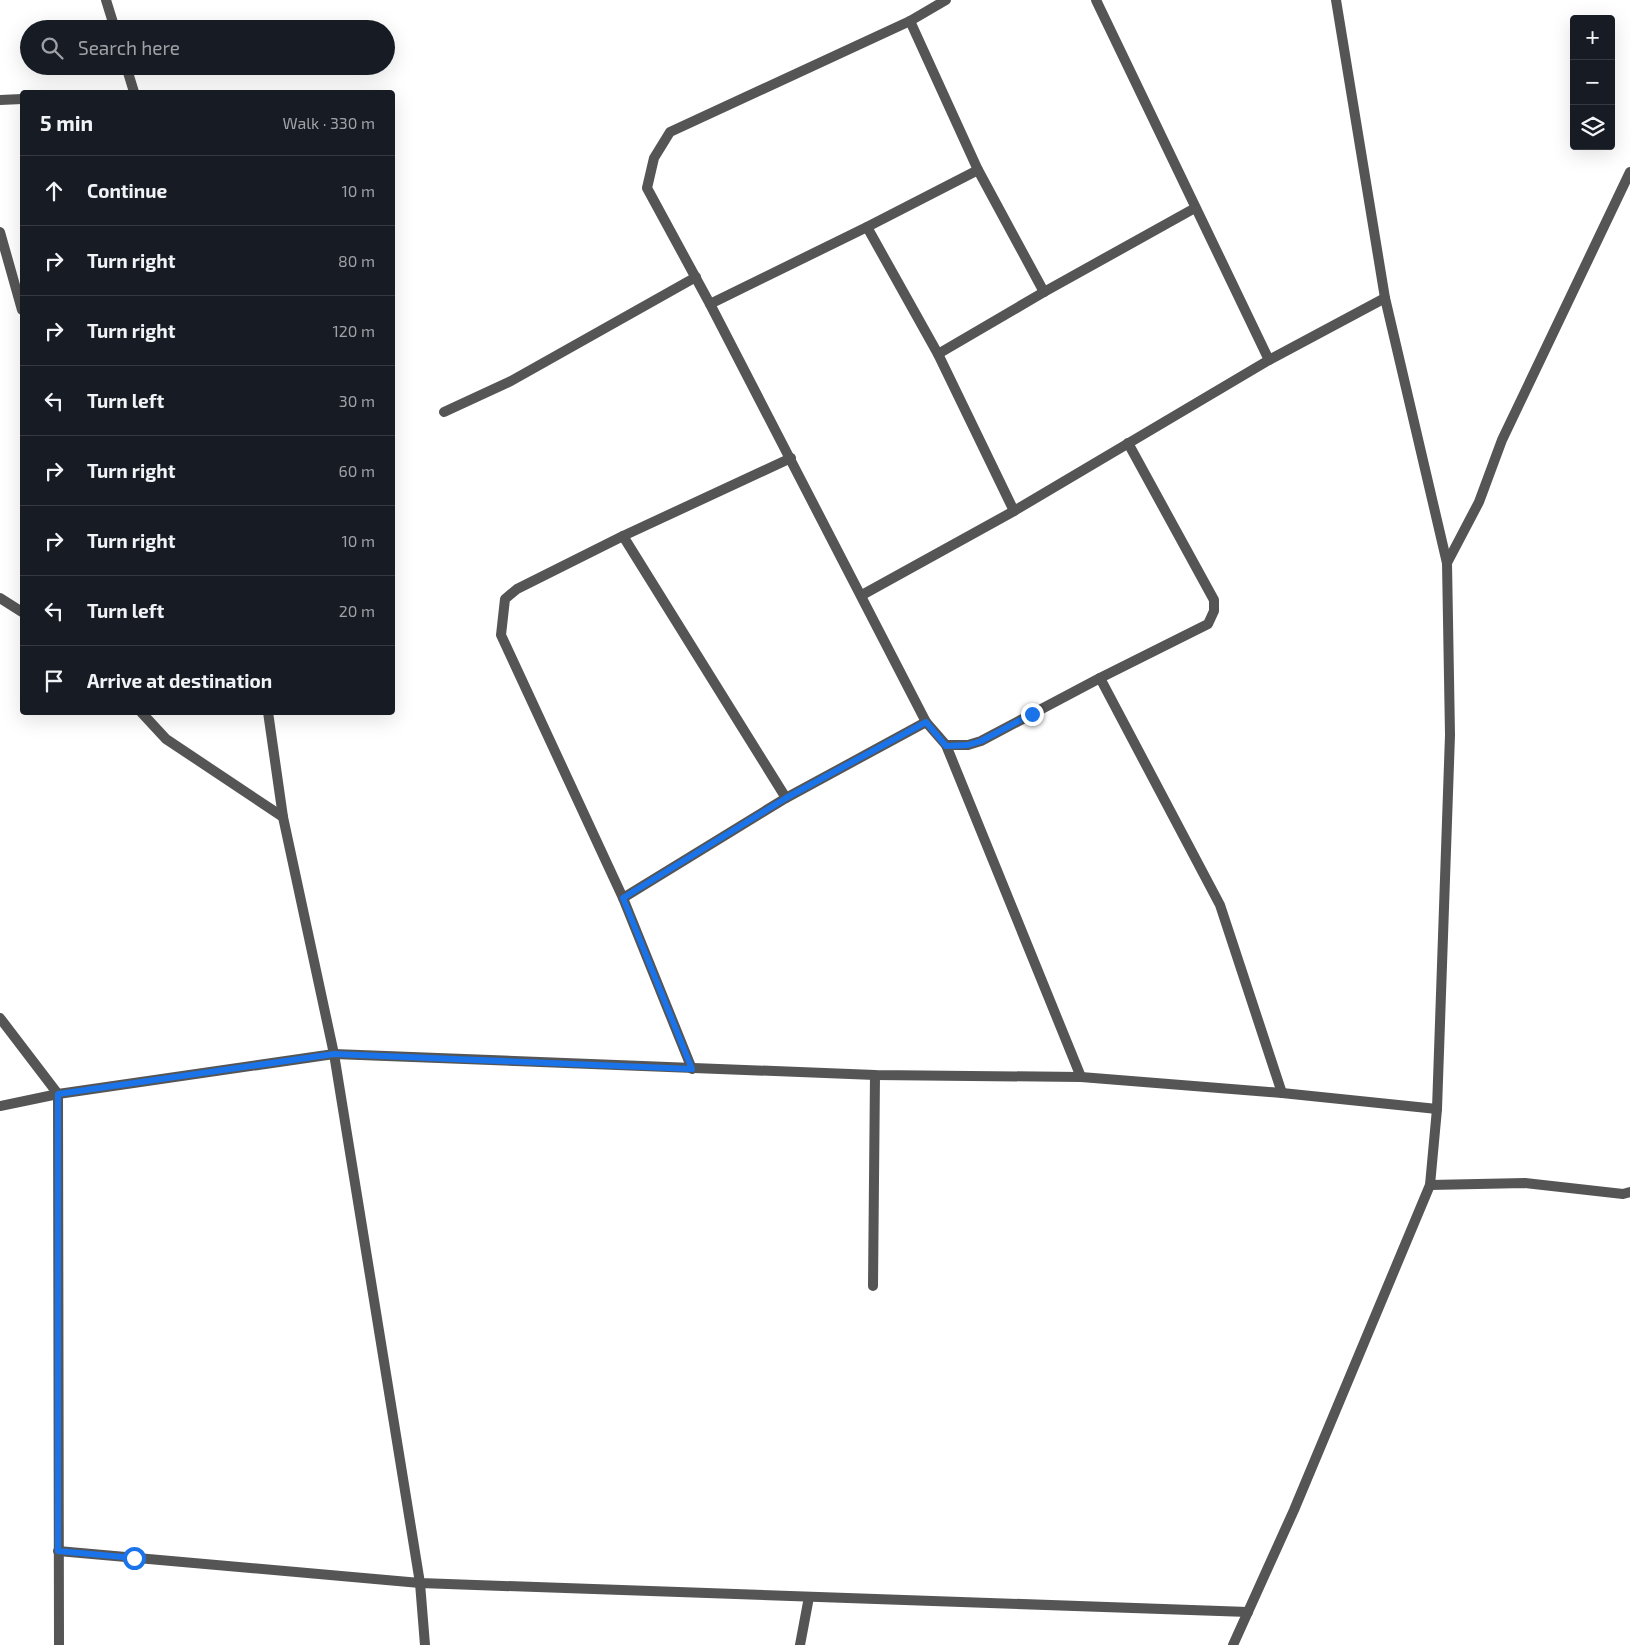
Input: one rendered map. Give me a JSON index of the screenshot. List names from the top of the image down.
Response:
{
  "page": {
    "map_buttons": ["+", "−"],
    "search": "Search here",
    "heading": ["5 min", "Walk · 330 m"],
    "list": [
      ["Continue", "10 m"],
      ["Turn right", "80 m"],
      ["Turn right", "120 m"],
      ["Turn left", "30 m"],
      ["Turn right", "60 m"],
      ["Turn right", "10 m"],
      ["Turn left", "20 m"],
      "Arrive at destination"
    ]
  }
}
